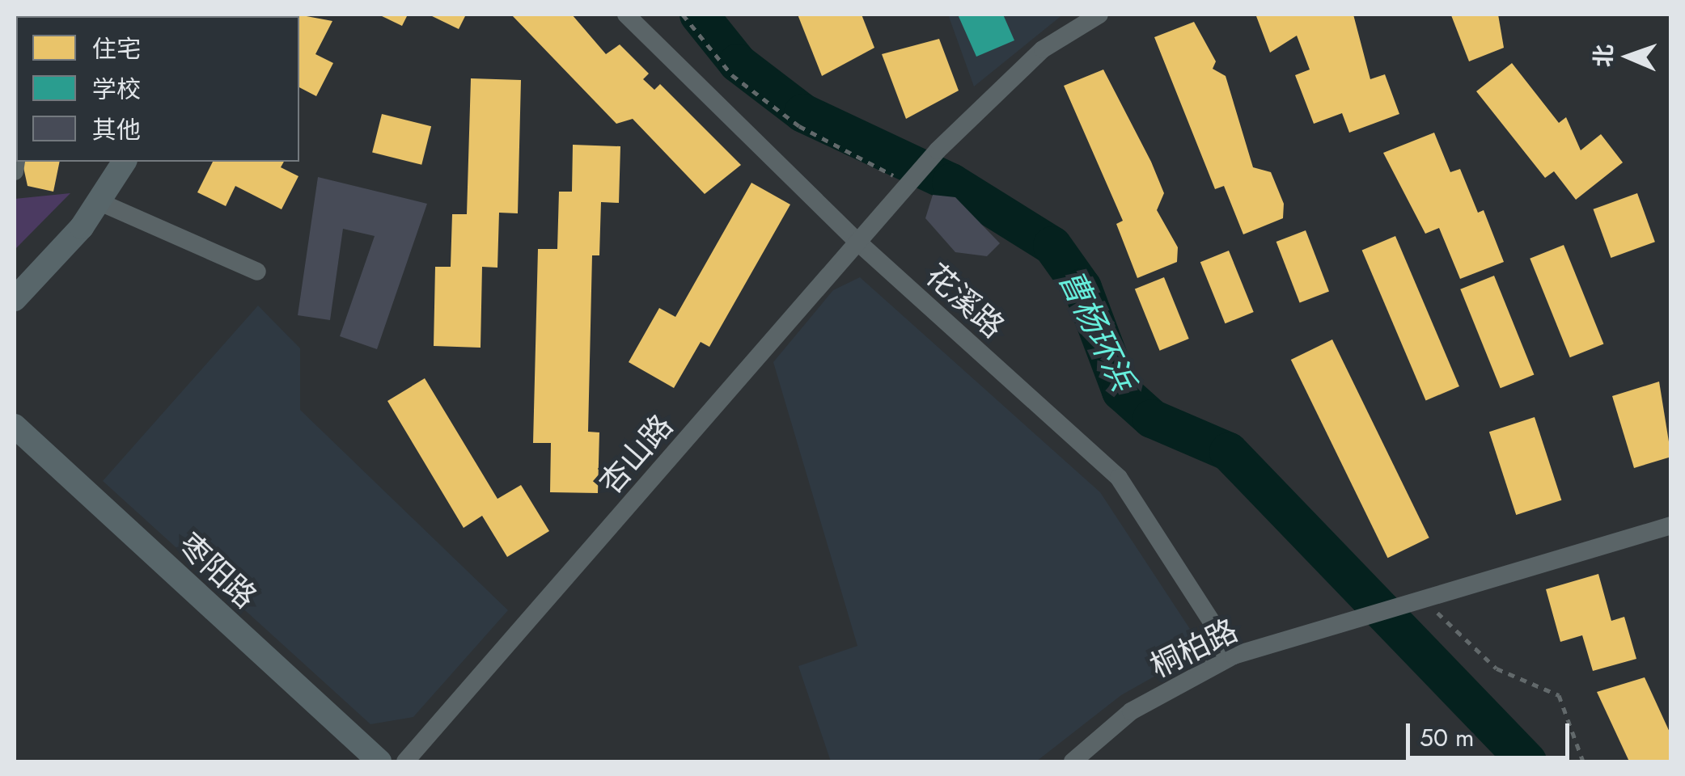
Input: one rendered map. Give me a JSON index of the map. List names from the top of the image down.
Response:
{
  "streets": {
    "street": [
      "花溪路",
      "杏山路",
      "枣阳路",
      "桐柏路"
    ]
  },
  "crossings": [
    ["花溪路", "杏山路"],
    ["花溪路", "桐柏路"]
  ],
  "water": ["曹杨环浜"],
  "legend": ["住宅", "学校", "其他"],
  "scale_bar": "50 m",
  "north": "left"
}
